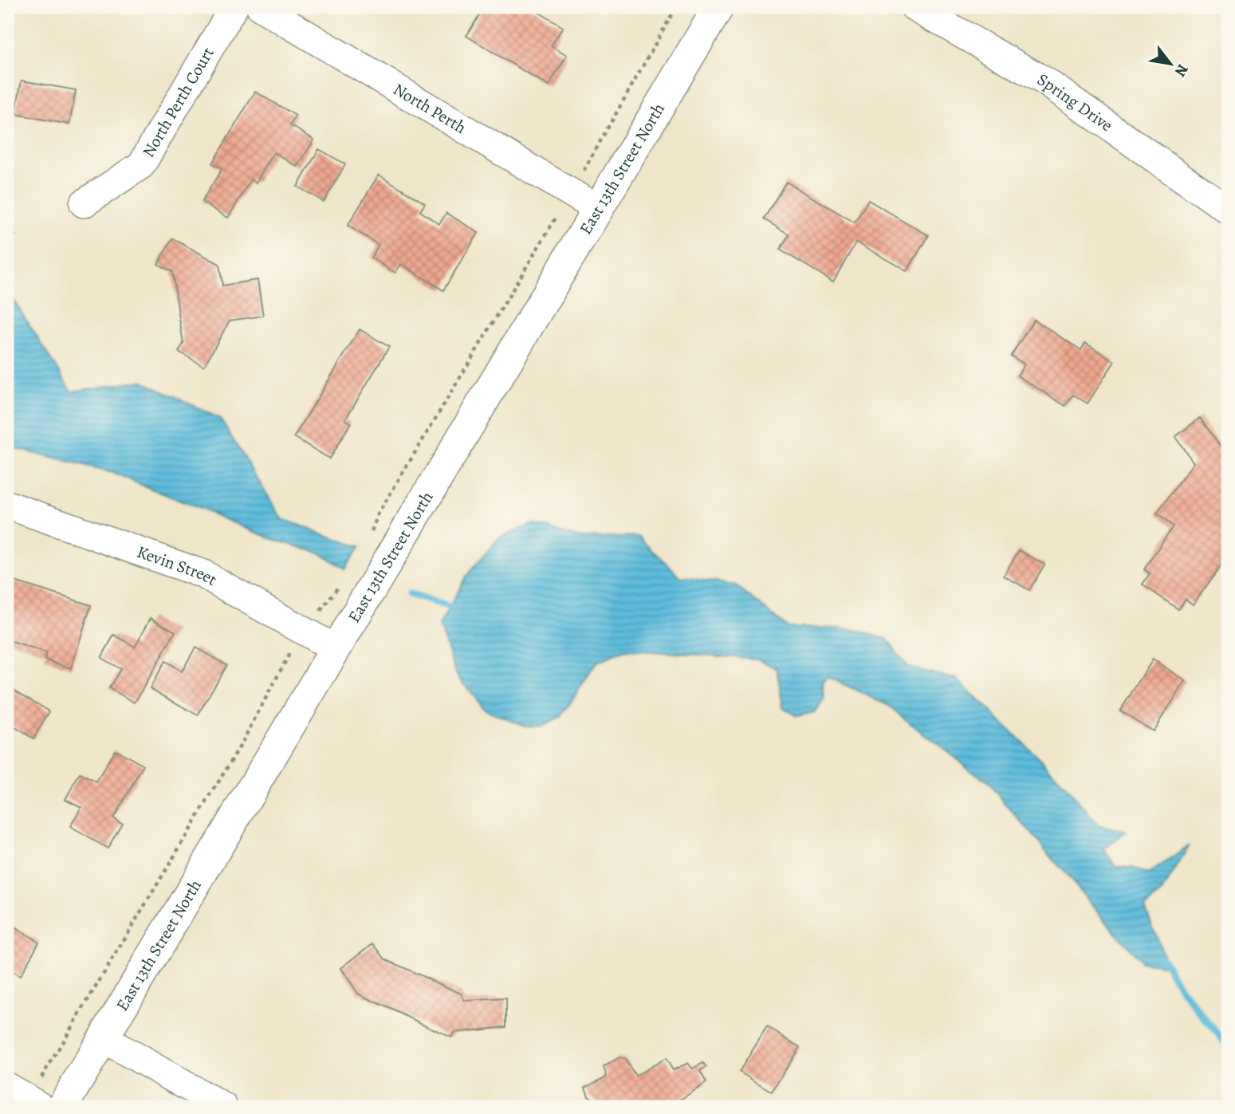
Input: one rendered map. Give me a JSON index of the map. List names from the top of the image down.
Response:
{
  "streets": {
    "main road": ["East 13th Street North"],
    "street": [
      "North Perth Court",
      "Spring Drive",
      "North Perth",
      "Kevin Street"
    ]
  },
  "crossings": [
    ["North Perth", "East 13th Street North"],
    ["East 13th Street North", "Kevin Street"]
  ],
  "north": "bottom right"
}
